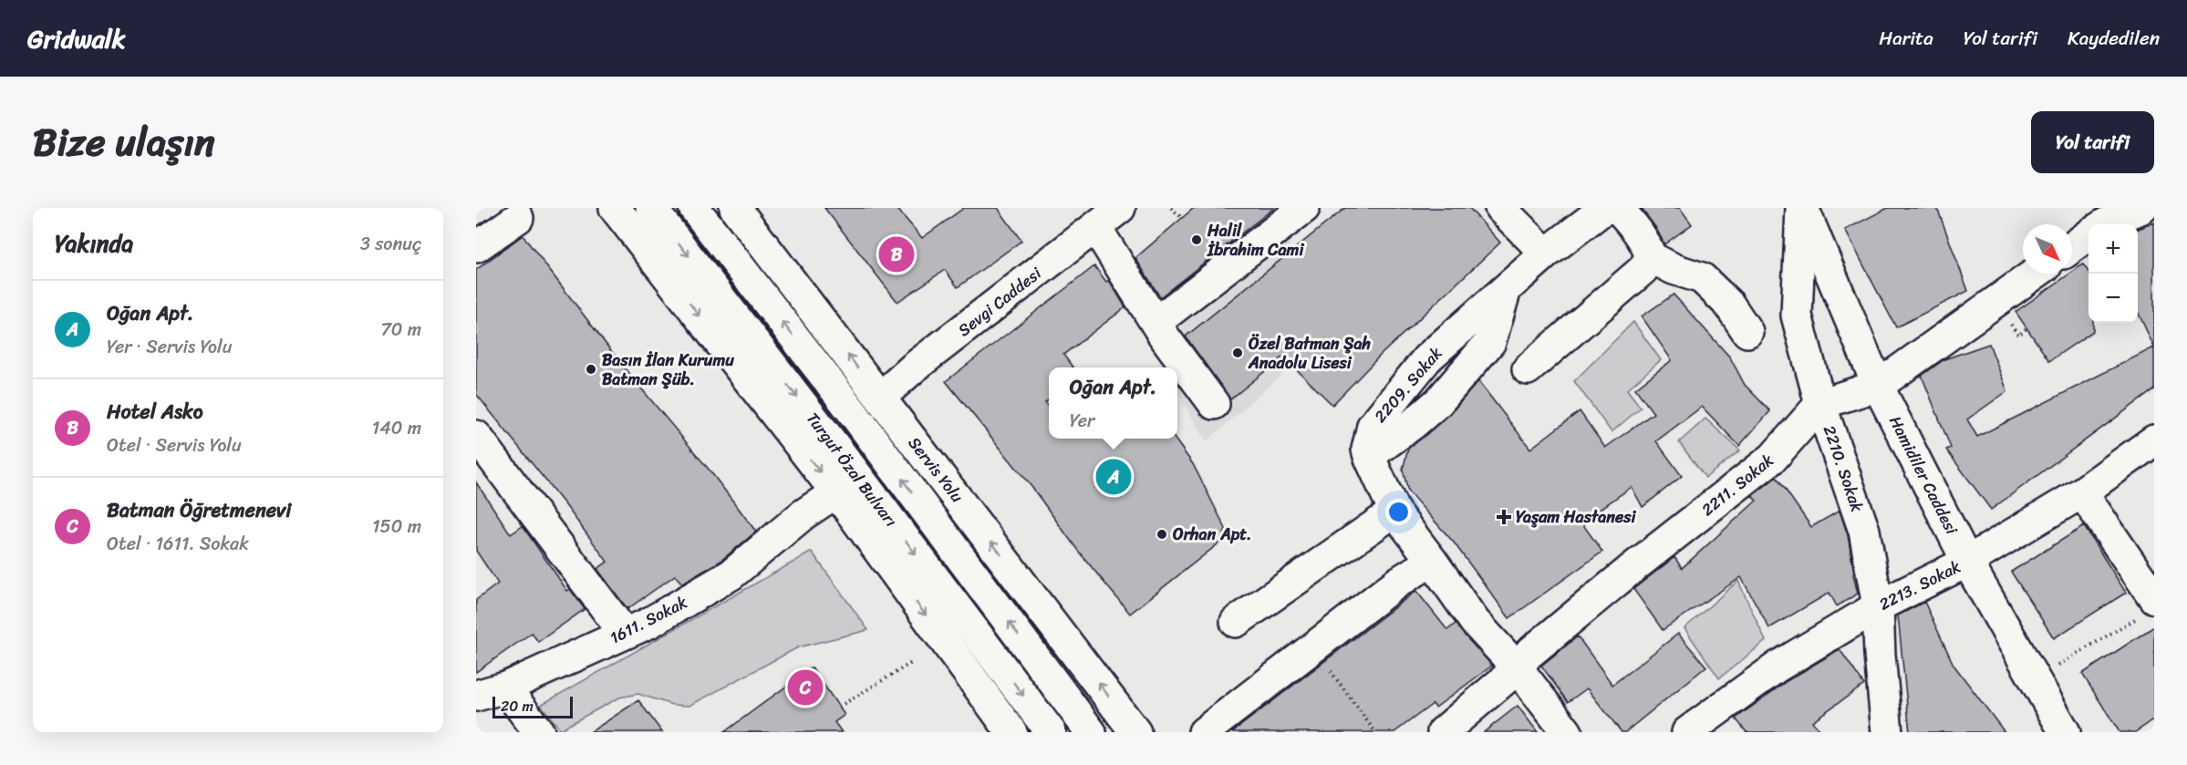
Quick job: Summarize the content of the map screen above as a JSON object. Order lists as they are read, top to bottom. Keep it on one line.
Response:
{"streets":{"street":["Sevgi Caddesi","2209. Sokak","2210. Sokak","Turgut Özal Bulvarı","Servis Yolu","Hamidiler Caddesi","2211. Sokak","2213. Sokak","1611. Sokak"]},"crossings":[["Sevgi Caddesi","Servis Yolu"],["2209. Sokak","2211. Sokak"],["2210. Sokak","Hamidiler Caddesi"],["2210. Sokak","2211. Sokak"],["2210. Sokak","2213. Sokak"],["Hamidiler Caddesi","2213. Sokak"]],"places":{"other":["Halil İbrahim Cami","Özel Batman Şah Anadolu Lisesi","Basın İlan Kurumu Batman Şüb.","Orhan Apt."],"health":["Yaşam Hastanesi"]},"scale_bar":"20 m","north":"bottom right","page":{"header":"Gridwalk","nav":["Harita","Yol tarifi","Kaydedilen"],"title":"Bize ulaşın","buttons":"Yol tarifi","heading":["Yakında","3 sonuç"],"map_buttons":["+","−"],"pins":["B","A","C"],"list":[{"mark":"A","name":"Oğan Apt.","note":"Yer · Servis Yolu","value":"70 m"},{"mark":"B","name":"Hotel Asko","note":"Otel · Servis Yolu","value":"140 m"},{"mark":"C","name":"Batman Öğretmenevi","note":"Otel · 1611. Sokak","value":"150 m"}],"popup":["Oğan Apt.","Yer"],"scale":"20 m"}}
